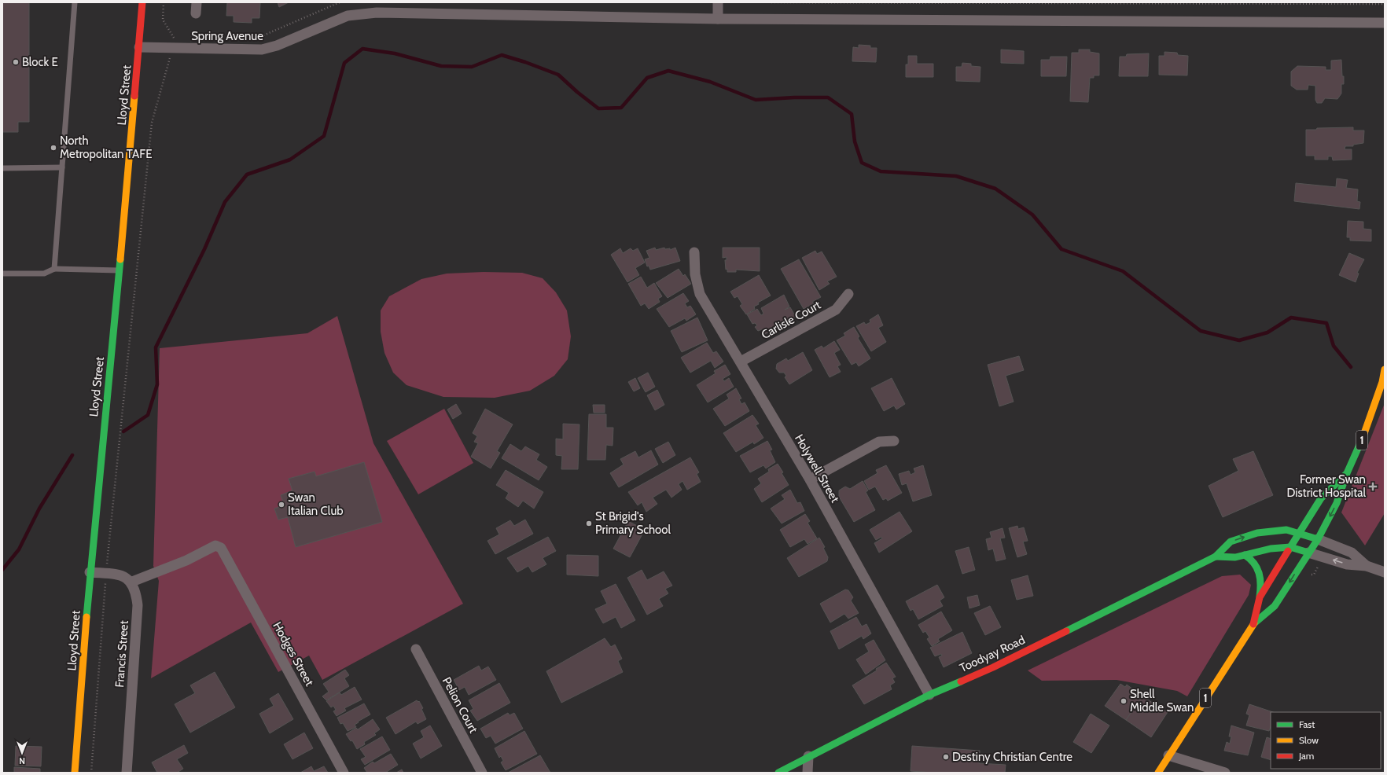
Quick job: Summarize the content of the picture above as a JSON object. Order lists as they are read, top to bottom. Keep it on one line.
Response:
{"streets":{"main road":["Lloyd Street","1","Toodyay Road"],"street":["Spring Avenue","Carlisle Court","Holywell Street","Francis Street","Hodges Street","Pelion Court"]},"crossings":[["Spring Avenue","Lloyd Street"],["Carlisle Court","Holywell Street"],["1","Toodyay Road"],["Holywell Street","Toodyay Road"],["Francis Street","Hodges Street"]],"places":{"other":["Block E","North Metropolitan TAFE","Swan Italian Club","St Brigid's Primary School","Shell Middle Swan","Destiny Christian Centre"],"health":["Former Swan District Hospital"]},"legend":["Fast","Slow","Jam"],"north":"bottom"}
